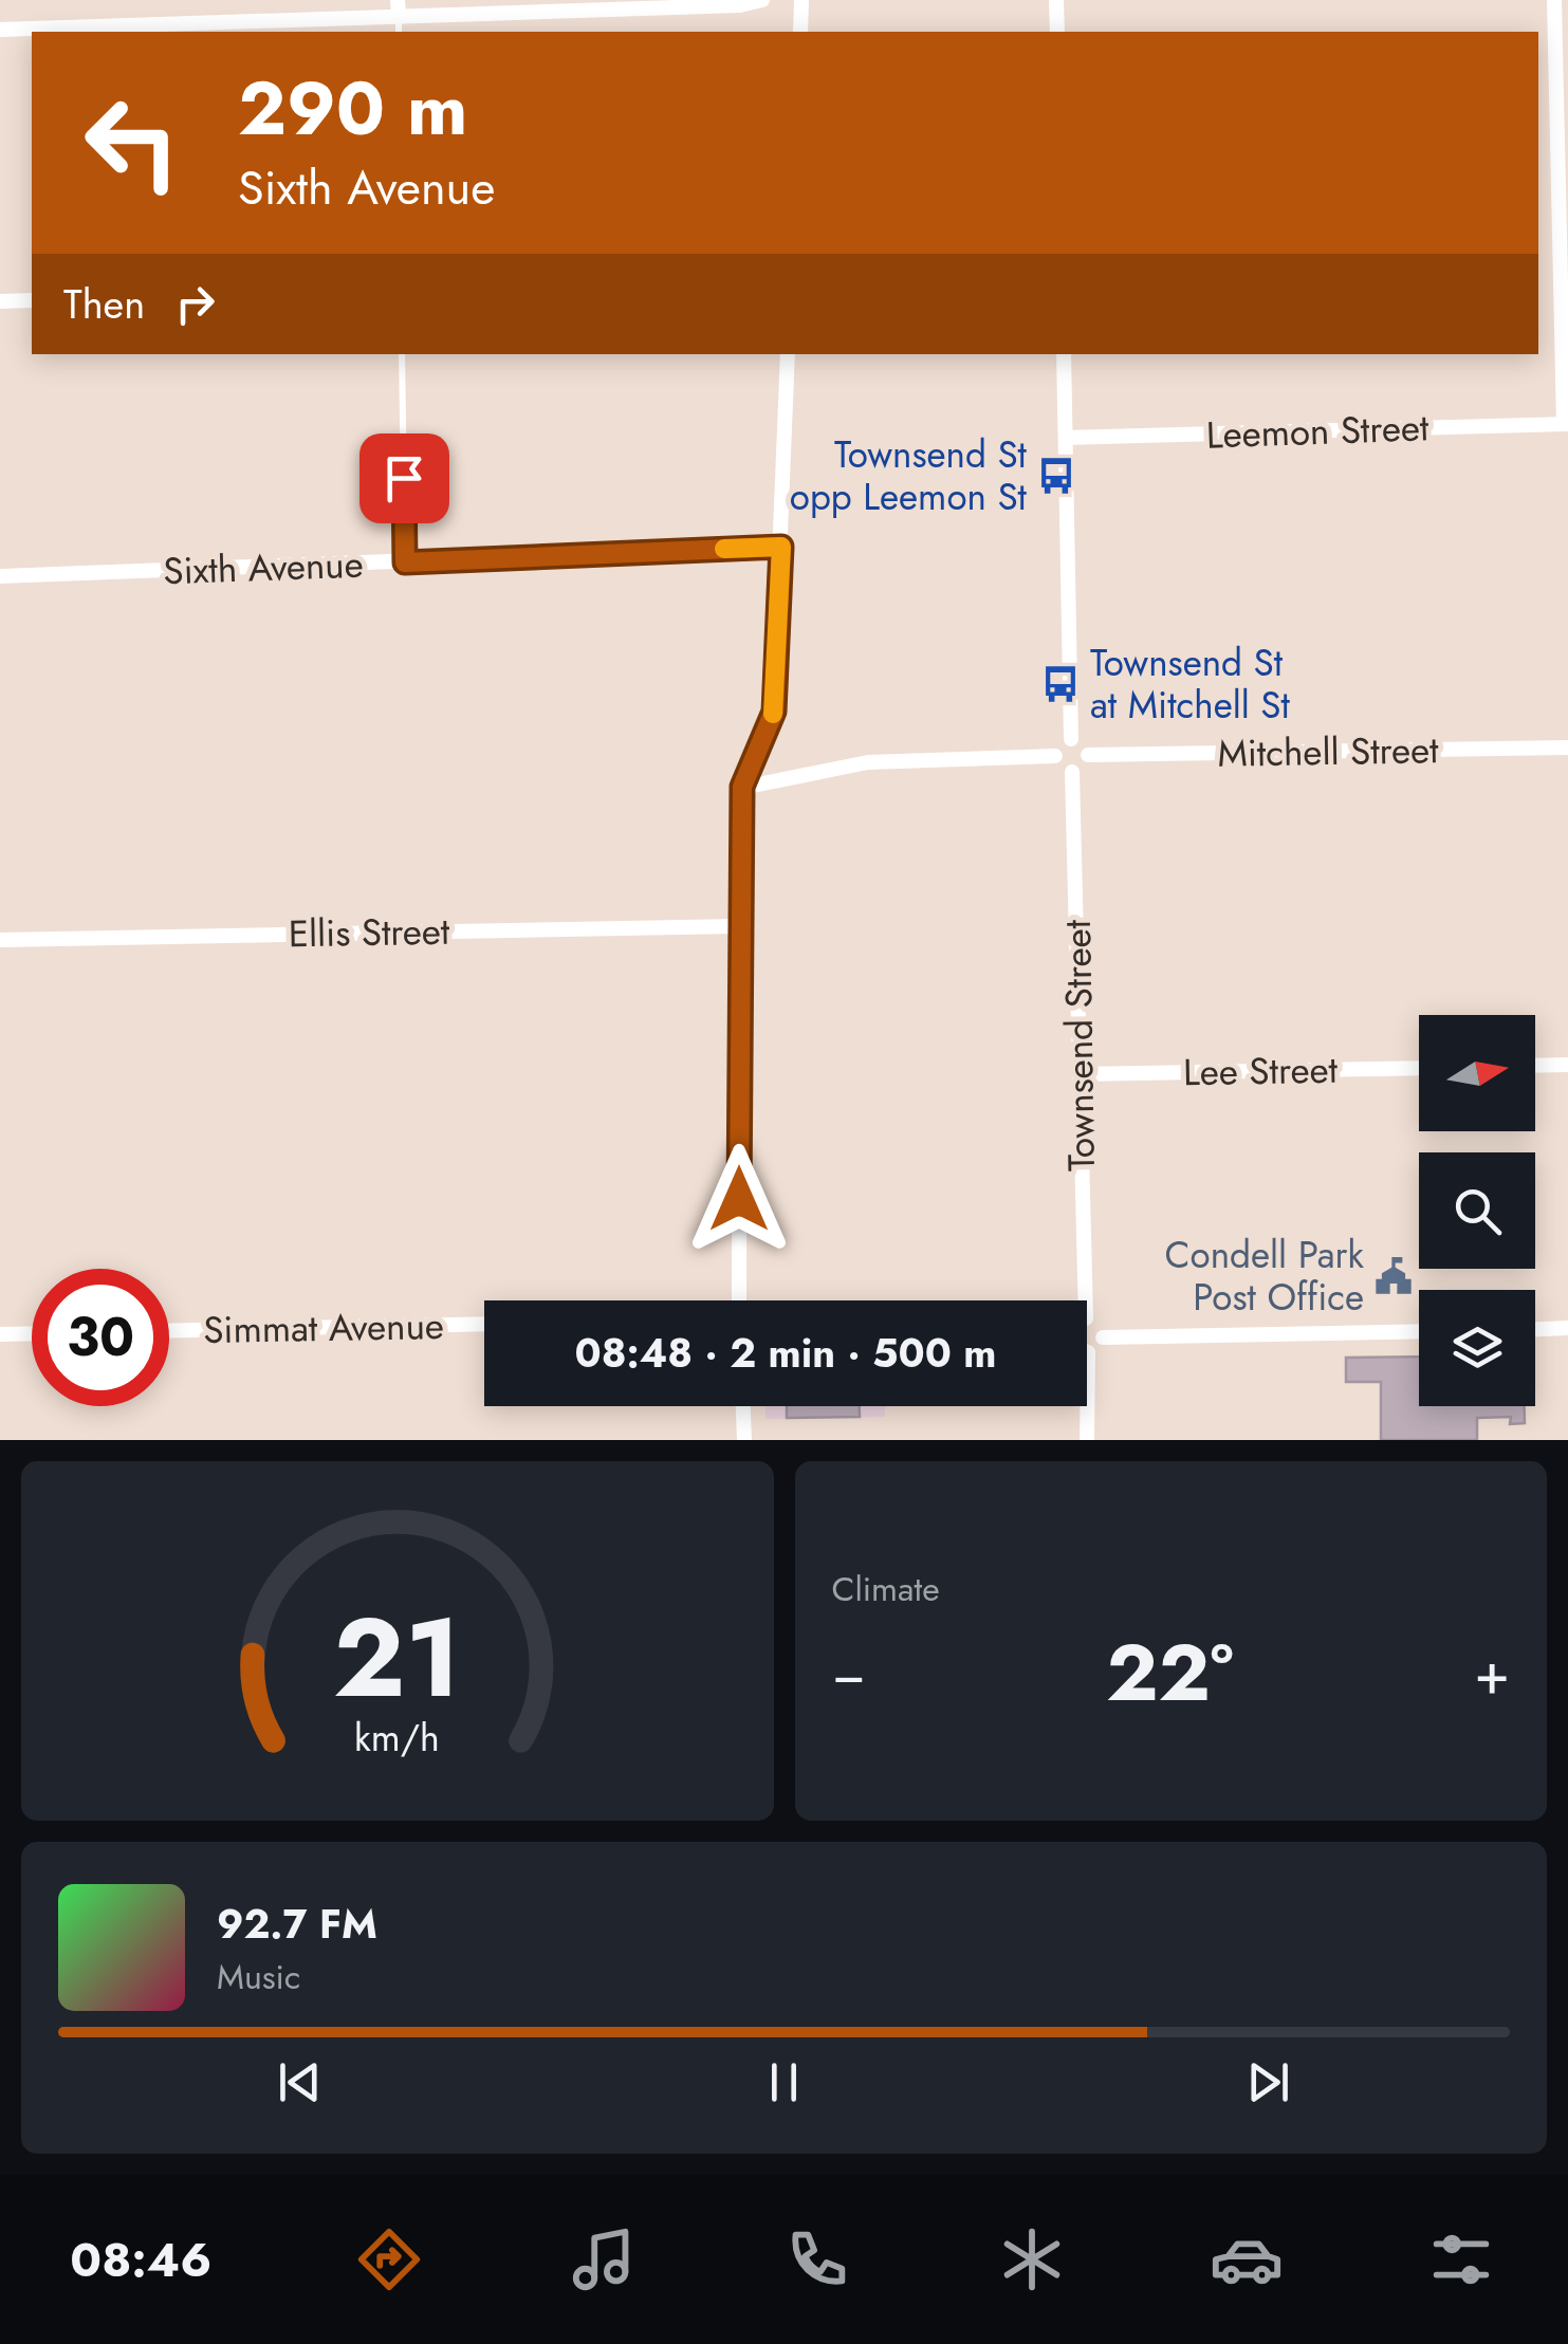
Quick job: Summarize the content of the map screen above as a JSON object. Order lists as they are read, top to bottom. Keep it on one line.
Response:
{"streets":{"street":["Leemon Street","Sixth Avenue","Mitchell Street","Ellis Street","Townsend Street","Lee Street","Simmat Avenue"]},"crossings":[["Mitchell Street","Townsend Street"],["Townsend Street","Lee Street"]],"places":{"bus stop":["Townsend St opp Leemon St","Townsend St at Mitchell St"],"public building":["Condell Park Post Office"]},"north":"right","page":{"turn":["290 m","Sixth Avenue"],"then":"Then","limit":"30","trip":"08:48 · 2 min · 500 m","tile":"Climate","heat":["−","22°","+"],"song":["92.7 FM","Music"],"tabs":"08:46","gauge":["21","km/h"]}}
